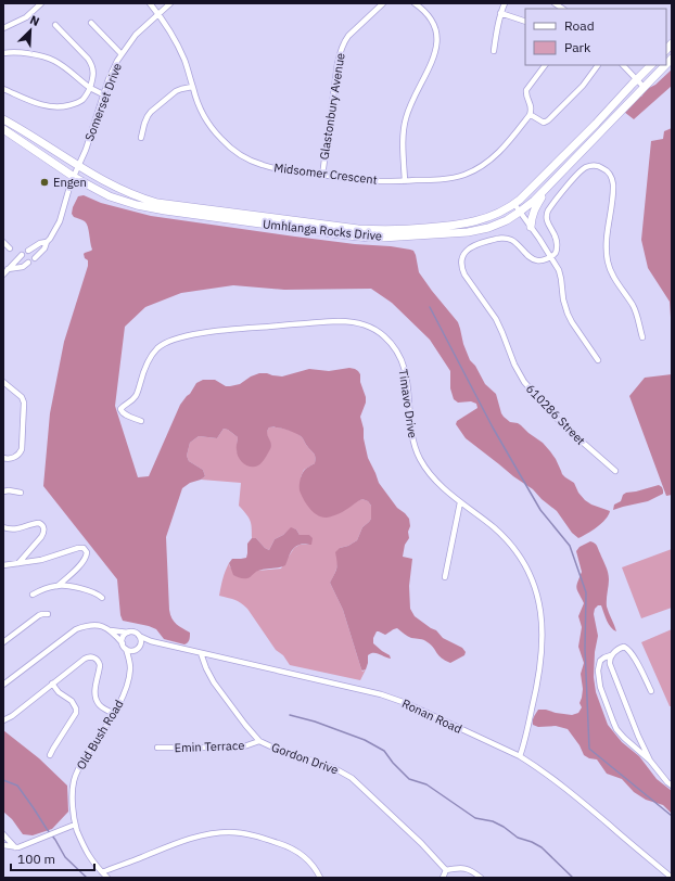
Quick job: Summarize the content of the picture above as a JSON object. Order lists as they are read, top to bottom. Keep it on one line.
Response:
{"streets":{"main road":["Umhlanga Rocks Drive"],"street":["Somerset Drive","Glastonbury Avenue","Midsomer Crescent","Timavo Drive","610286 Street","Ronan Road","Old Bush Road","Emin Terrace","Gordon Drive"]},"crossings":[["Somerset Drive","Midsomer Crescent"],["Somerset Drive","Umhlanga Rocks Drive"],["Glastonbury Avenue","Midsomer Crescent"],["Timavo Drive","Ronan Road"],["Ronan Road","Old Bush Road"],["Ronan Road","Gordon Drive"],["Emin Terrace","Gordon Drive"]],"places":["Engen"],"legend":["Road","Park"],"scale_bar":"100 m","north":"top right"}
